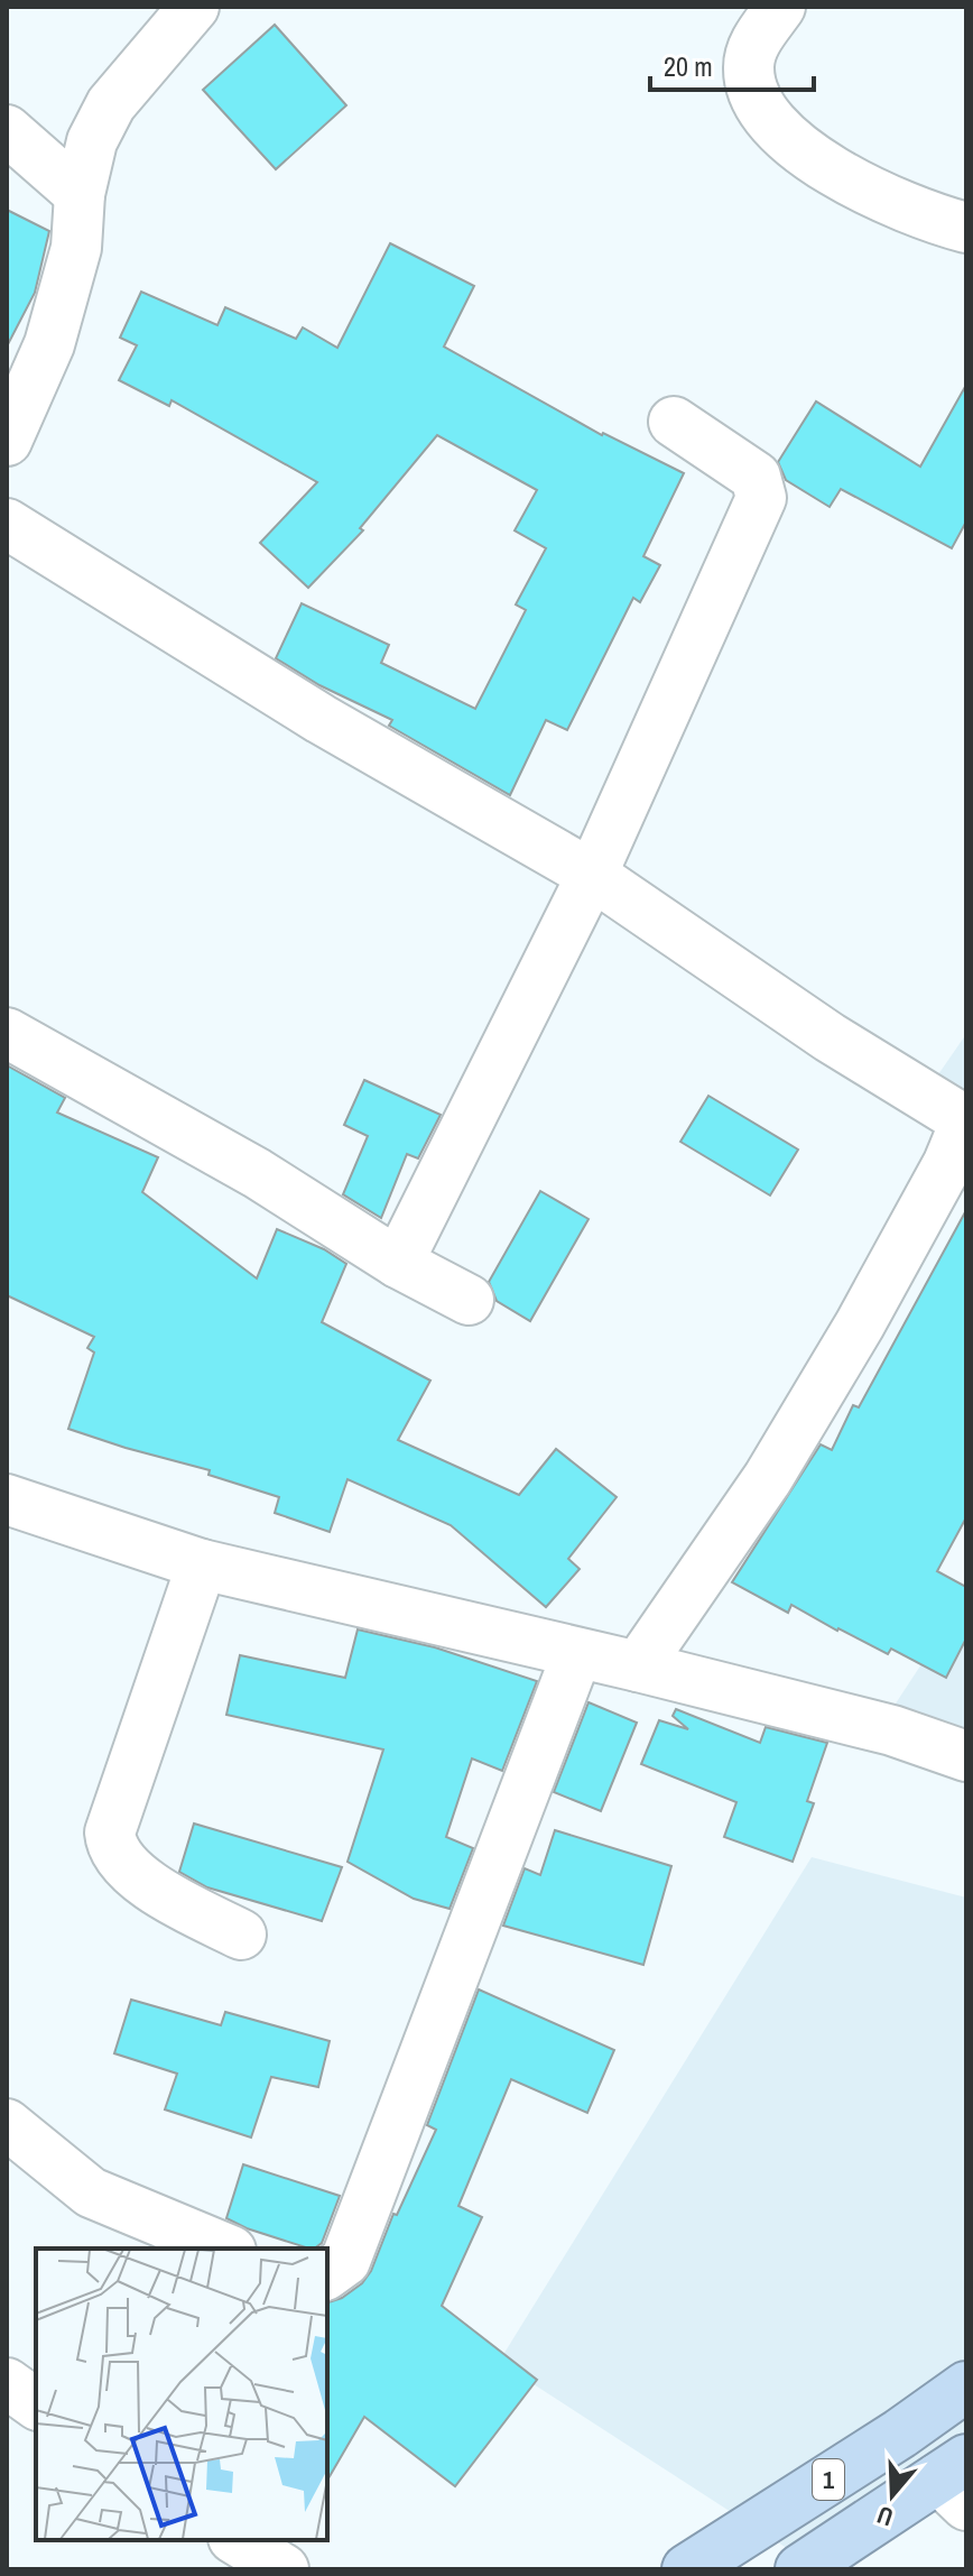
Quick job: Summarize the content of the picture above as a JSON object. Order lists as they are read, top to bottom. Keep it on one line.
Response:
{"streets":{"highway":["1"]},"scale_bar":"20 m","north":"bottom"}
